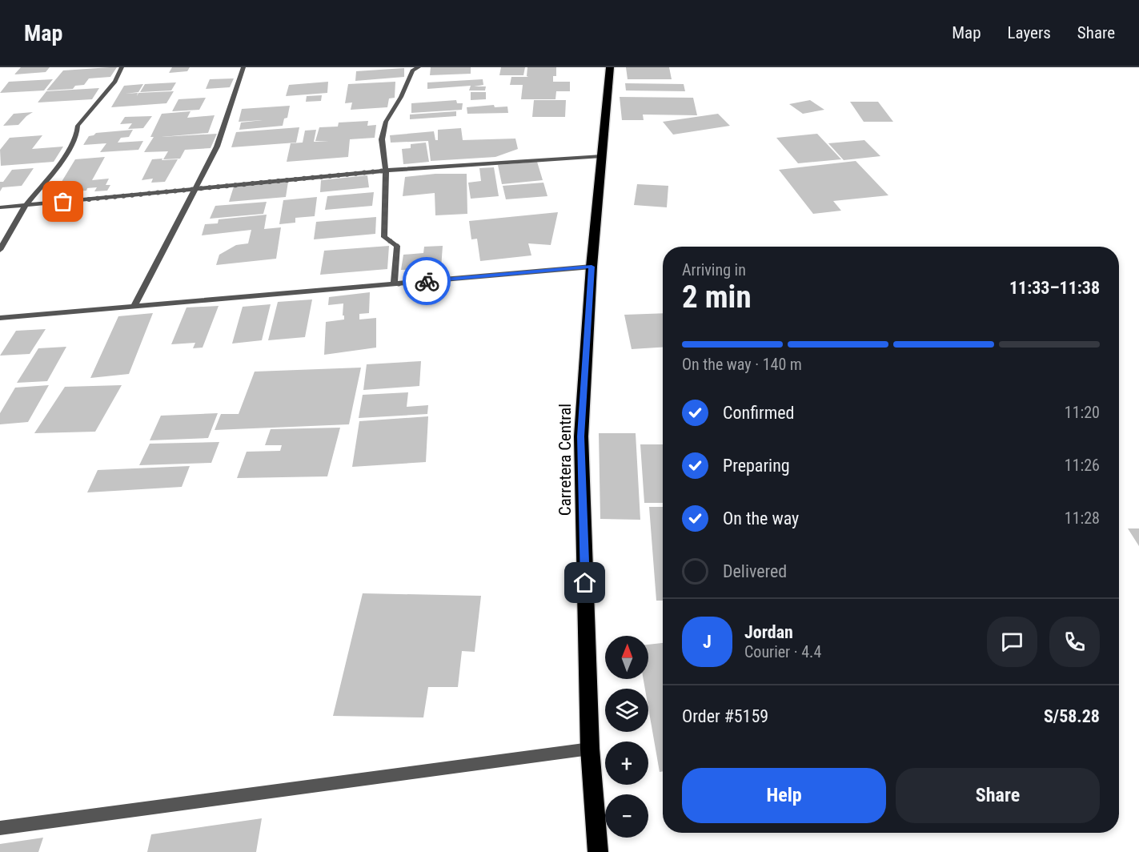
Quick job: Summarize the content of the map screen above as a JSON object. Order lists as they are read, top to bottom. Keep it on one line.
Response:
{"streets":{"highway":["Carretera Central"]},"north":"top","page":{"header":"Map","nav":["Map","Layers","Share"],"heading":["2 min","Arriving in","11:33–11:38"],"panel":["Jordan","Courier · 4.4","Order #5159","S/58.28"],"bar":"On the way · 140 m","list":[["Confirmed","11:20"],["Preparing","11:26"],["On the way","11:28"],"Delivered"],"round":"J","map_buttons":["+","−"],"buttons":["Help","Share"]}}
